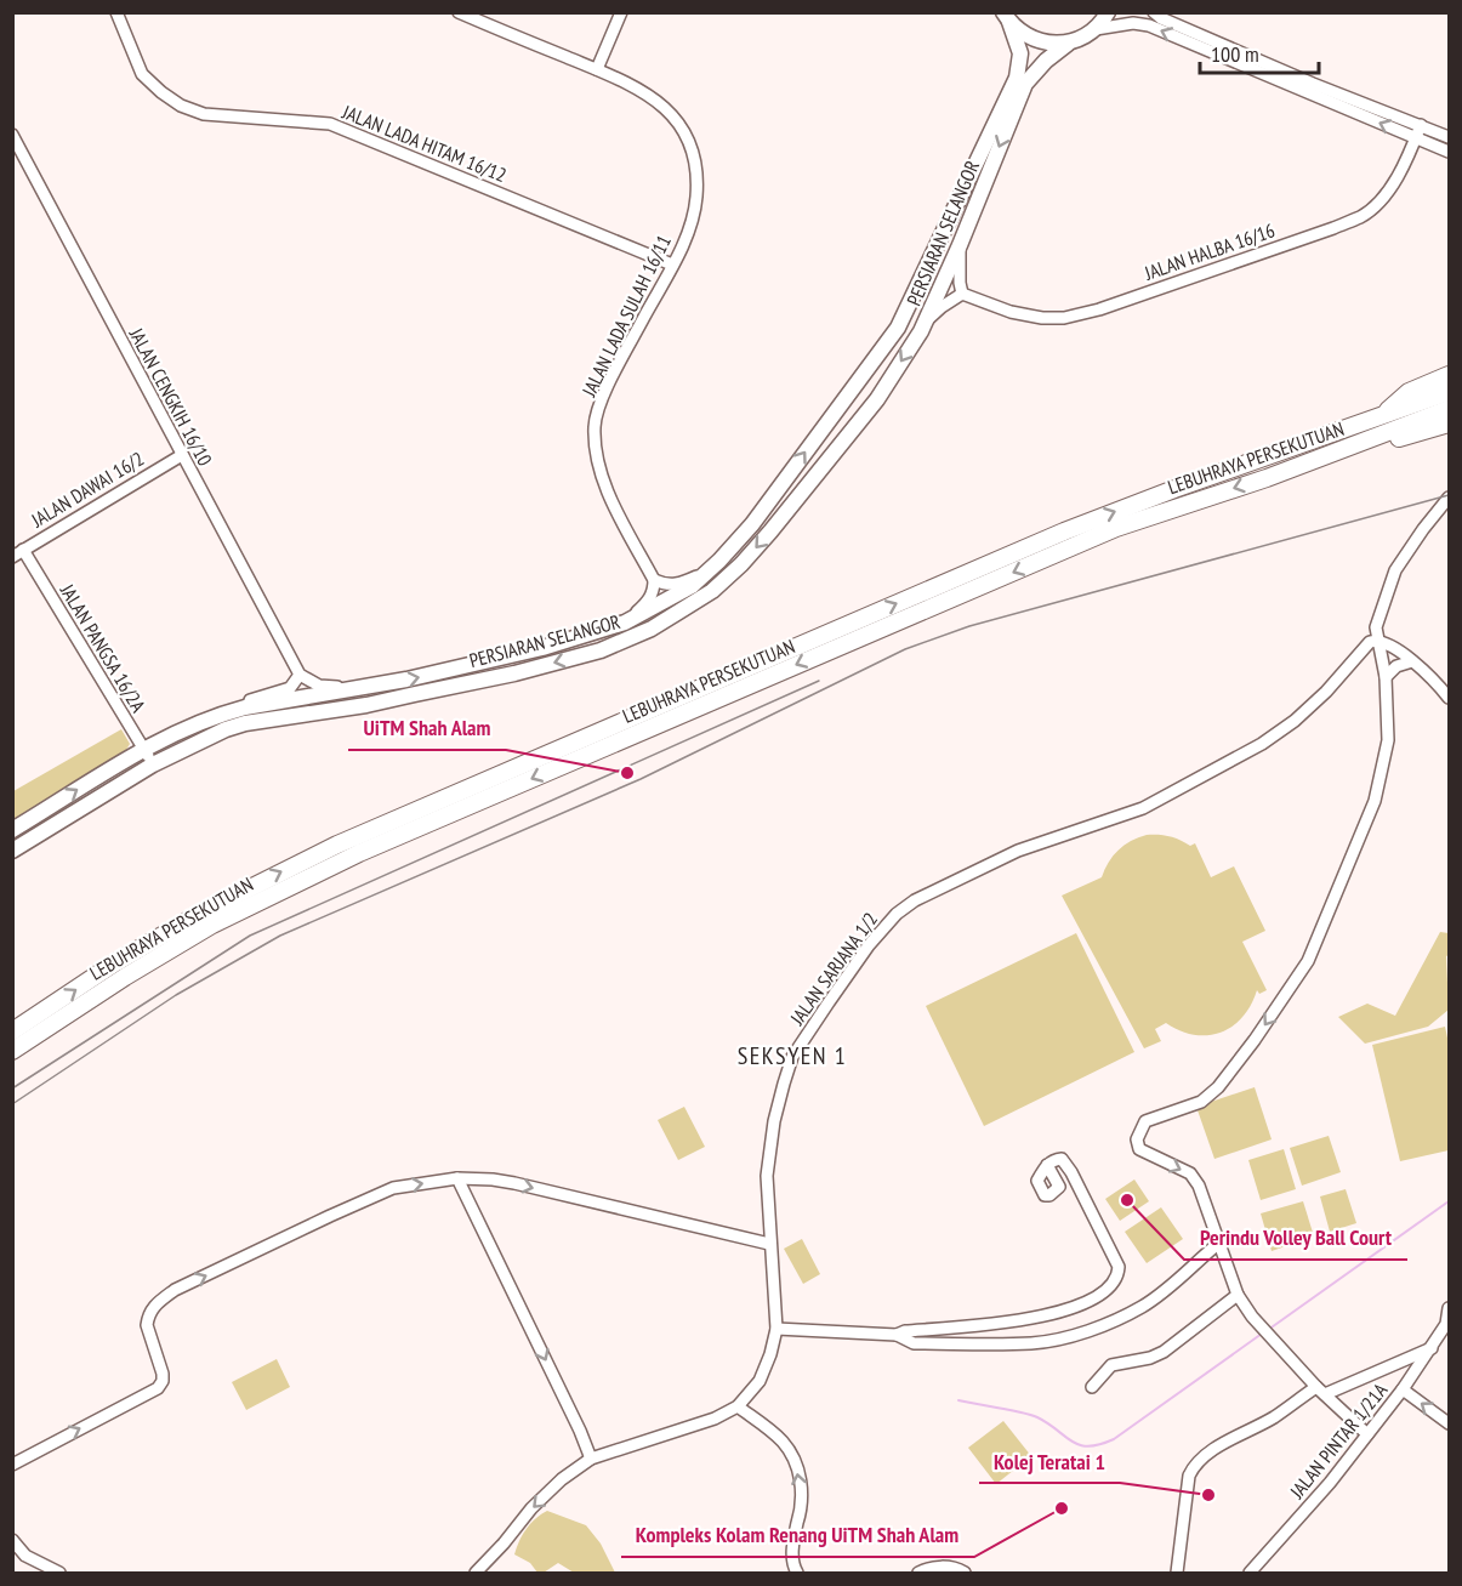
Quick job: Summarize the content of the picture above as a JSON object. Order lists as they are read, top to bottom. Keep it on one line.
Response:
{"streets":{"highway":["LEBUHRAYA PERSEKUTUAN"],"main road":["PERSIARAN SELANGOR"],"street":["JALAN LADA HITAM 16/12","JALAN HALBA 16/16","JALAN LADA SULAH 16/11","JALAN CENGKIH 16/10","JALAN DAWAI 16/2","JALAN PANGSA 16/2A","JALAN SARJANA 1/2","JALAN PINTAR 1/21A"]},"crossings":[["JALAN LADA HITAM 16/12","JALAN LADA SULAH 16/11"],["PERSIARAN SELANGOR","JALAN PANGSA 16/2A"],["JALAN CENGKIH 16/10","JALAN DAWAI 16/2"],["JALAN DAWAI 16/2","JALAN PANGSA 16/2A"]],"districts":["SEKSYEN 1"],"places":["UiTM Shah Alam","Perindu Volley Ball Court","Kolej Teratai 1","Kompleks Kolam Renang UiTM Shah Alam"],"scale_bar":"100 m"}
